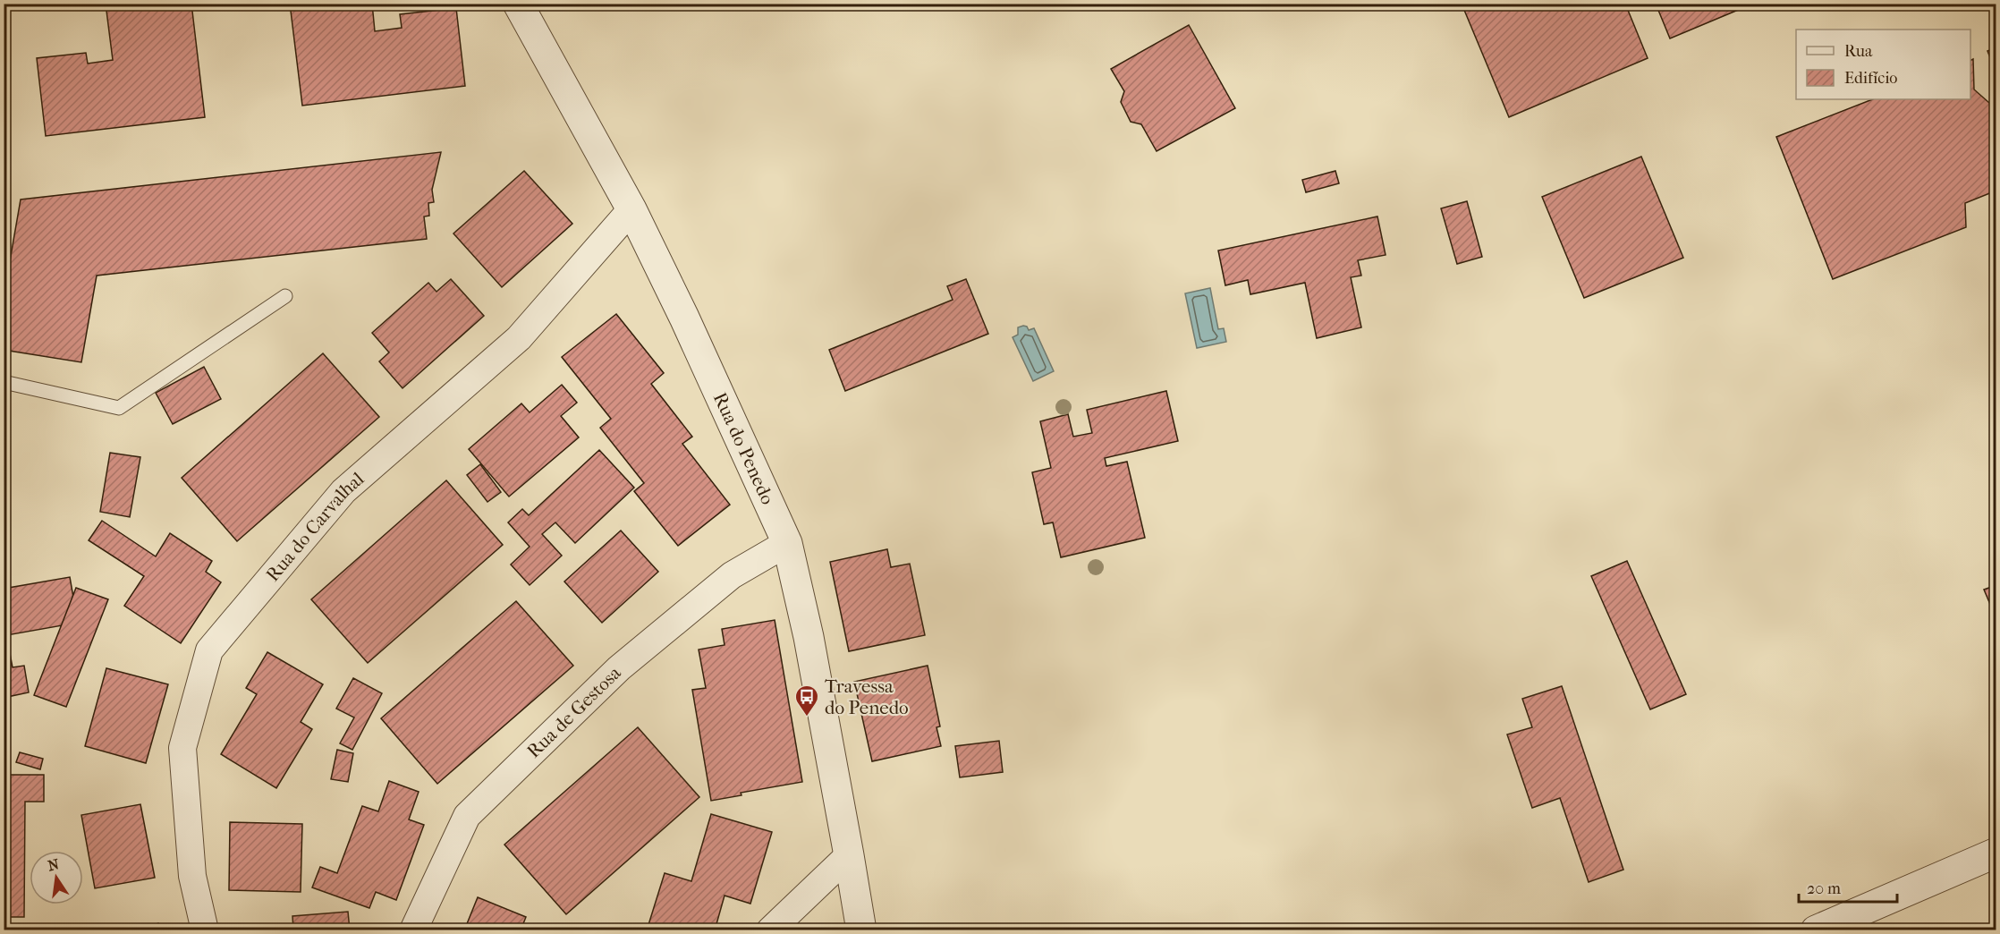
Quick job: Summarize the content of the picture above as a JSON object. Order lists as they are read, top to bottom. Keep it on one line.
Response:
{"streets":{"street":["Rua do Penedo","Rua do Carvalhal","Rua de Gestosa"]},"crossings":[["Rua do Penedo","Rua do Carvalhal"],["Rua do Penedo","Rua de Gestosa"]],"places":{"bus stop":["Travessa do Penedo"]},"legend":["Rua","Edifício"],"scale_bar":"20 m","north":"top"}
